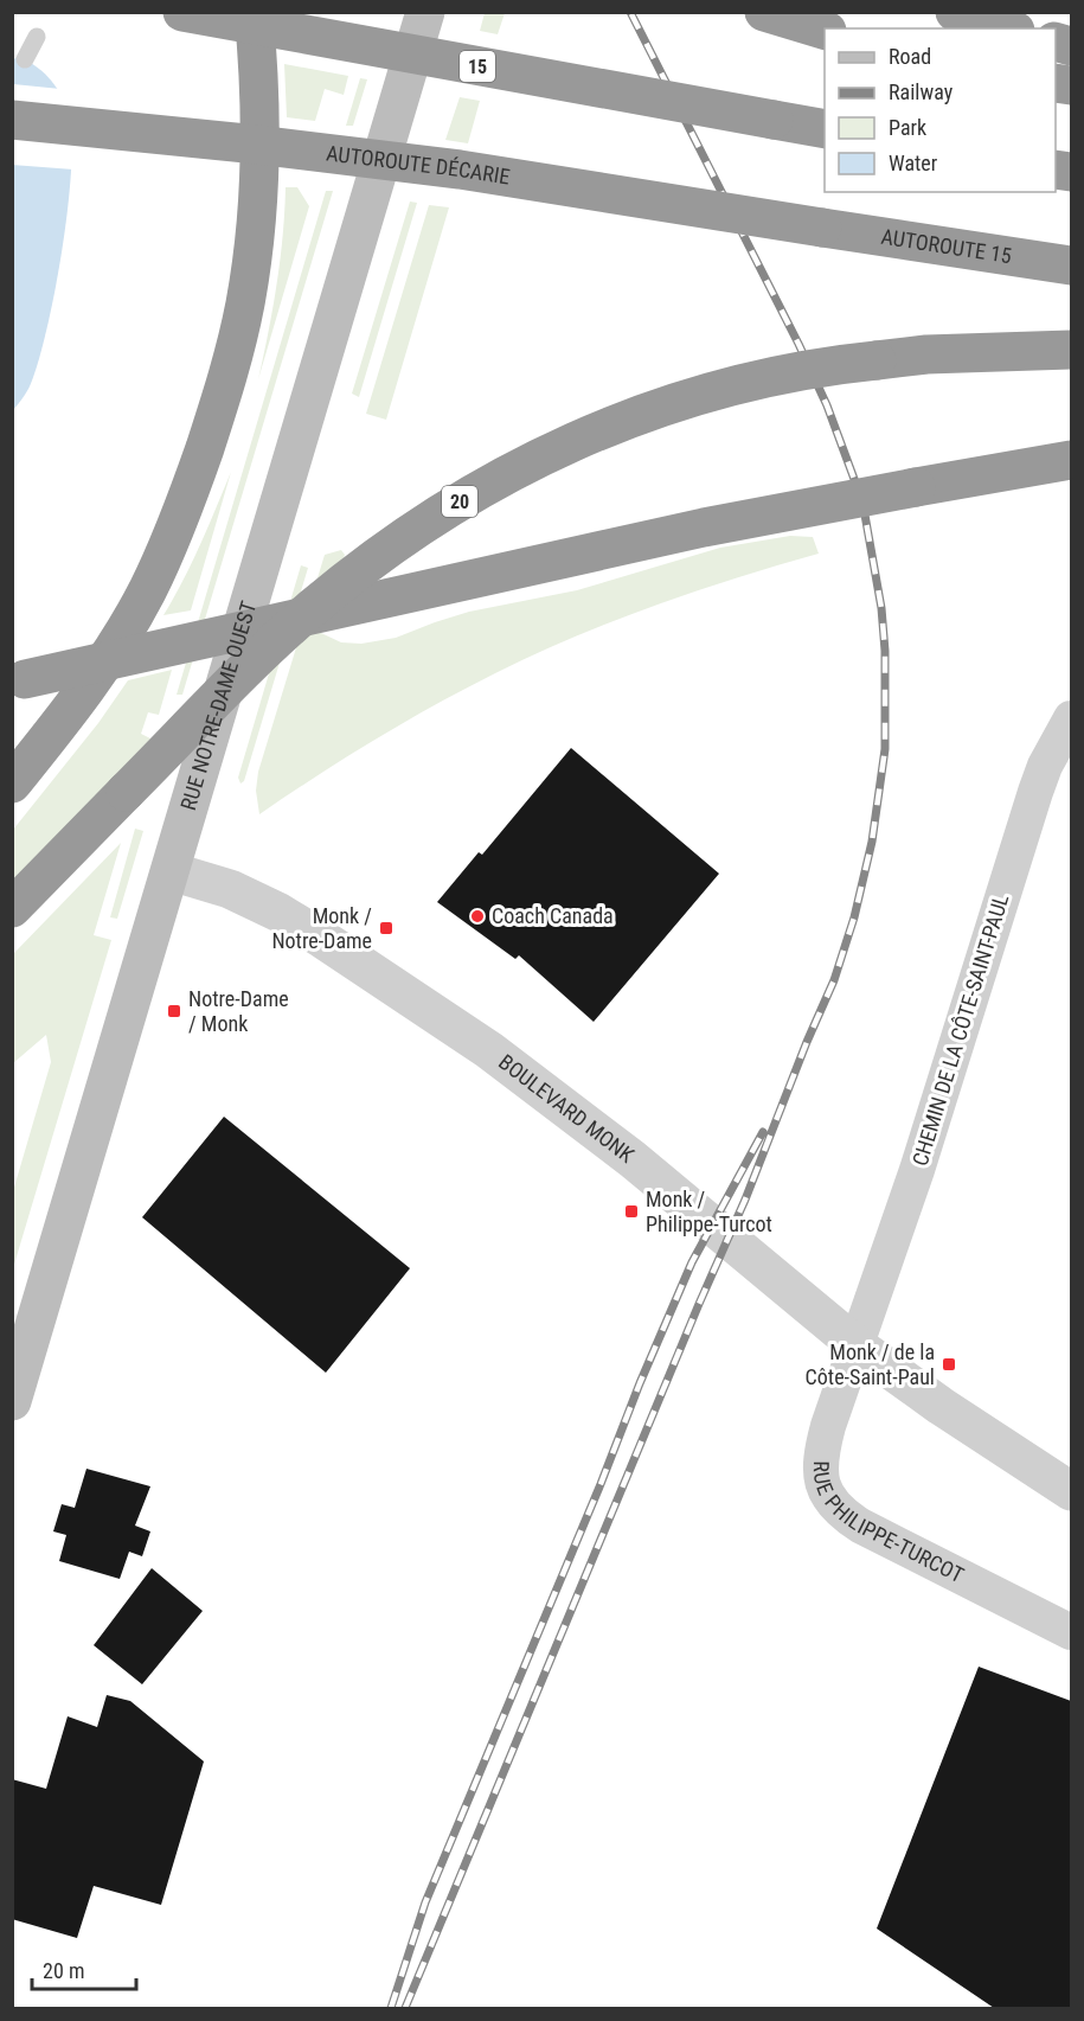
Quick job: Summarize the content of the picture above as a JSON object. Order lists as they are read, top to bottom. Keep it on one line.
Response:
{"streets":{"highway":["15","AUTOROUTE DÉCARIE","AUTOROUTE 15","20"],"main road":["RUE NOTRE-DAME OUEST"],"street":["CHEMIN DE LA CÔTE-SAINT-PAUL","BOULEVARD MONK","RUE PHILIPPE-TURCOT"]},"crossings":[["AUTOROUTE DÉCARIE","AUTOROUTE 15"],["RUE NOTRE-DAME OUEST","BOULEVARD MONK"],["CHEMIN DE LA CÔTE-SAINT-PAUL","BOULEVARD MONK"],["CHEMIN DE LA CÔTE-SAINT-PAUL","RUE PHILIPPE-TURCOT"],["BOULEVARD MONK","RUE PHILIPPE-TURCOT"]],"places":{"other":["Coach Canada"],"transit":["Monk / Notre-Dame","Notre-Dame / Monk","Monk / Philippe-Turcot","Monk / de la Côte-Saint-Paul"]},"legend":["Road","Railway","Park","Water"],"scale_bar":"20 m"}
